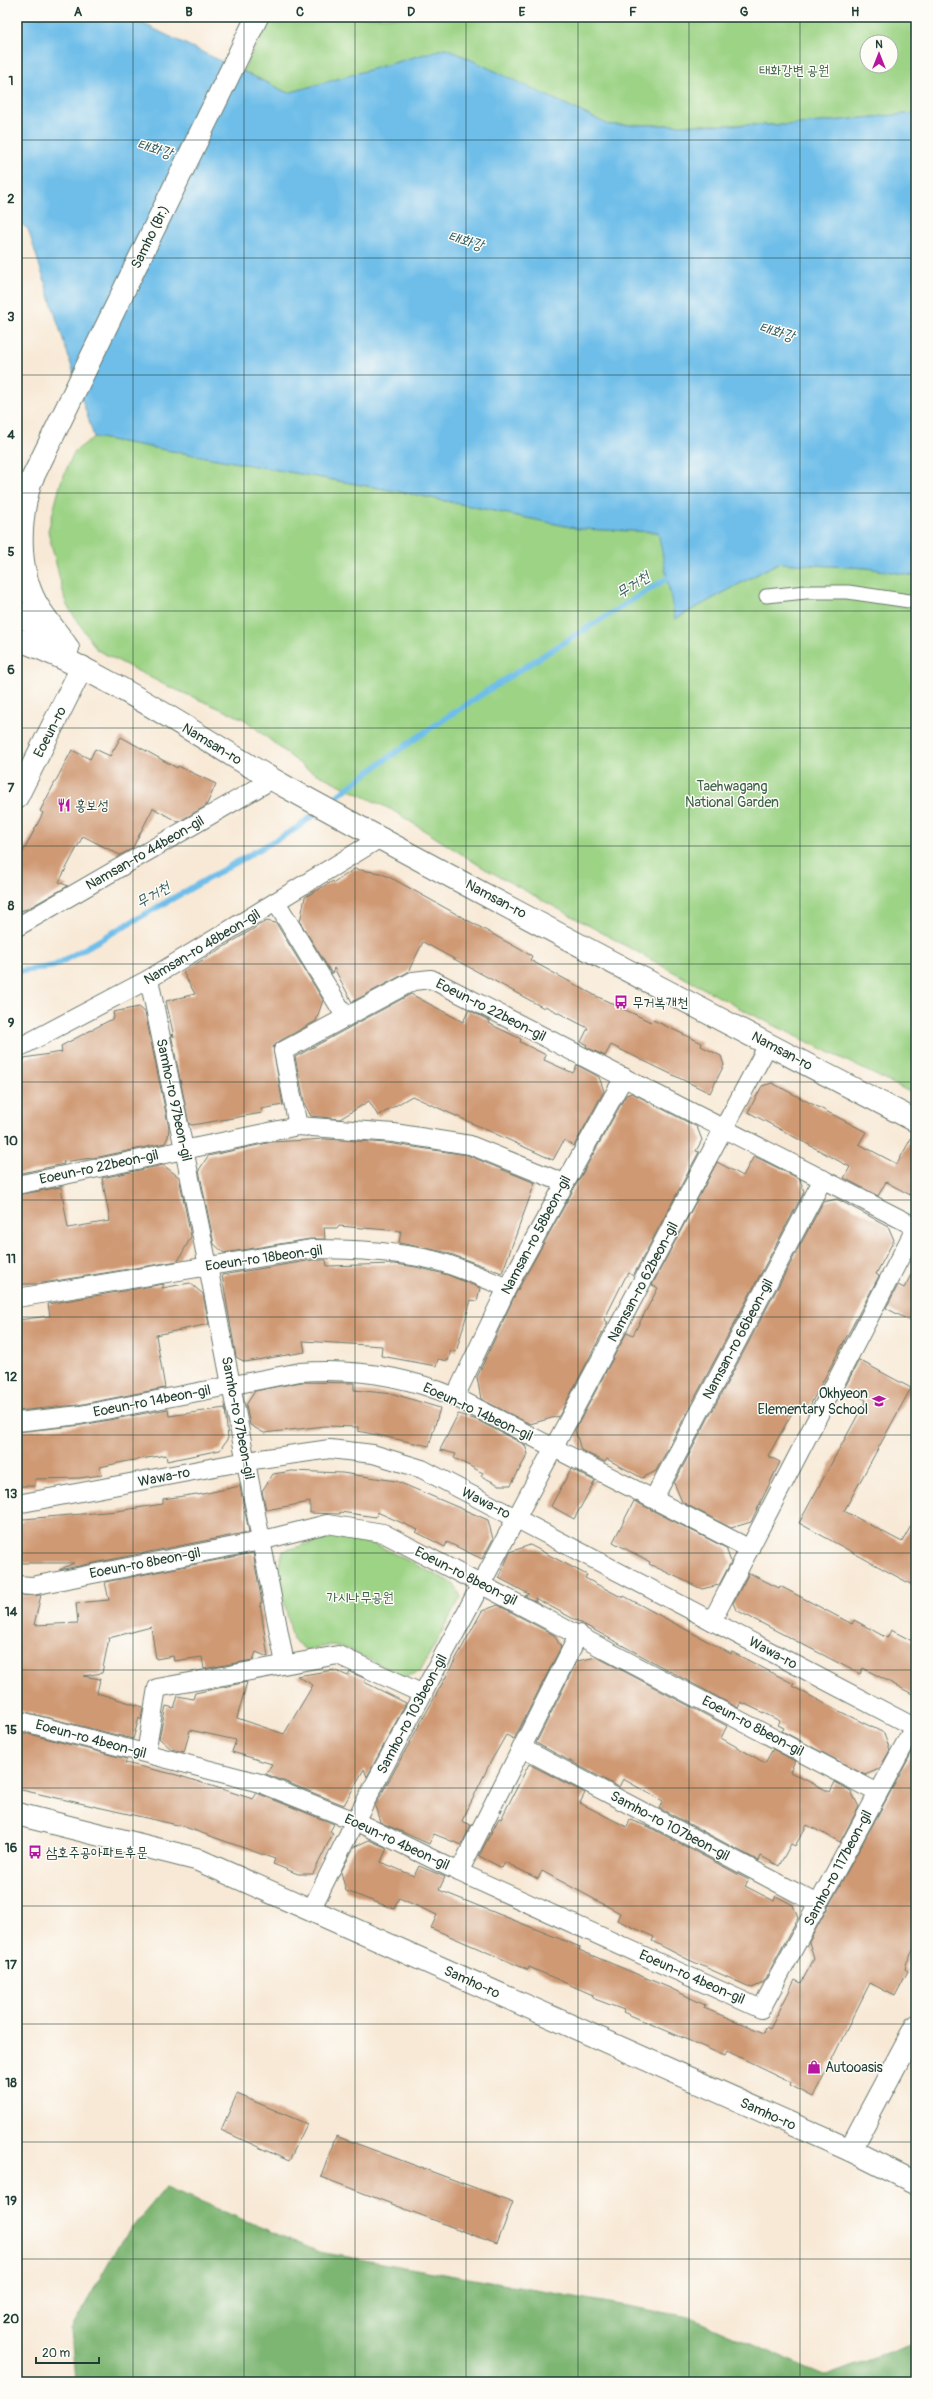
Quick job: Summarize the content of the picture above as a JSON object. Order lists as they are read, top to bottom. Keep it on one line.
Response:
{"streets":{"main road":["Samho (Br.)","Eoeun-ro","Namsan-ro","Samho-ro"],"street":["Namsan-ro 44beon-gil","Namsan-ro 48beon-gil","Eoeun-ro 22beon-gil","Samho-ro 97beon-gil","Namsan-ro 58beon-gil","Eoeun-ro 18beon-gil","Namsan-ro 62beon-gil","Namsan-ro 66beon-gil","Eoeun-ro 14beon-gil","Wawa-ro","Eoeun-ro 8beon-gil","Samho-ro 103beon-gil","Eoeun-ro 4beon-gil","Samho-ro 107beon-gil","Samho-ro 117beon-gil"]},"crossings":[["Eoeun-ro","Namsan-ro"],["Namsan-ro","Namsan-ro 44beon-gil"],["Namsan-ro","Namsan-ro 48beon-gil"],["Namsan-ro","Namsan-ro 62beon-gil"],["Namsan-ro 48beon-gil","Samho-ro 97beon-gil"],["Eoeun-ro 22beon-gil","Samho-ro 97beon-gil"],["Eoeun-ro 22beon-gil","Namsan-ro 58beon-gil"],["Eoeun-ro 22beon-gil","Namsan-ro 62beon-gil"],["Eoeun-ro 22beon-gil","Namsan-ro 66beon-gil"],["Samho-ro 97beon-gil","Eoeun-ro 18beon-gil"],["Samho-ro 97beon-gil","Eoeun-ro 14beon-gil"],["Samho-ro 97beon-gil","Wawa-ro"],["Samho-ro 97beon-gil","Eoeun-ro 8beon-gil"],["Namsan-ro 58beon-gil","Eoeun-ro 18beon-gil"],["Namsan-ro 58beon-gil","Eoeun-ro 14beon-gil"],["Namsan-ro 62beon-gil","Eoeun-ro 14beon-gil"],["Namsan-ro 62beon-gil","Wawa-ro"],["Namsan-ro 62beon-gil","Samho-ro 103beon-gil"],["Namsan-ro 66beon-gil","Eoeun-ro 14beon-gil"],["Wawa-ro","Samho-ro 103beon-gil"],["Wawa-ro","Samho-ro 117beon-gil"],["Eoeun-ro 8beon-gil","Samho-ro 103beon-gil"],["Eoeun-ro 8beon-gil","Samho-ro 117beon-gil"],["Samho-ro 103beon-gil","Eoeun-ro 4beon-gil"],["Samho-ro 103beon-gil","Samho-ro"],["Eoeun-ro 4beon-gil","Samho-ro 117beon-gil"],["Samho-ro 107beon-gil","Samho-ro 117beon-gil"]],"water":["태화강","무거천"],"parks":["태화강변 공원","Taehwagang National Garden","가시나무공원"],"places":{"restaurant":["홍보성"],"bus stop":["무거복개천","삼호주공아파트후문"],"school or university":["Okhyeon Elementary School"],"shop":["Autooasis"]},"scale_bar":"20 m","north":"top","grid":{"columns":["A","B","C","D","E","F","G","H"],"rows":["1","2","3","4","5","6","7","8","9","10","11","12","13","14","15","16","17","18","19","20"]}}
